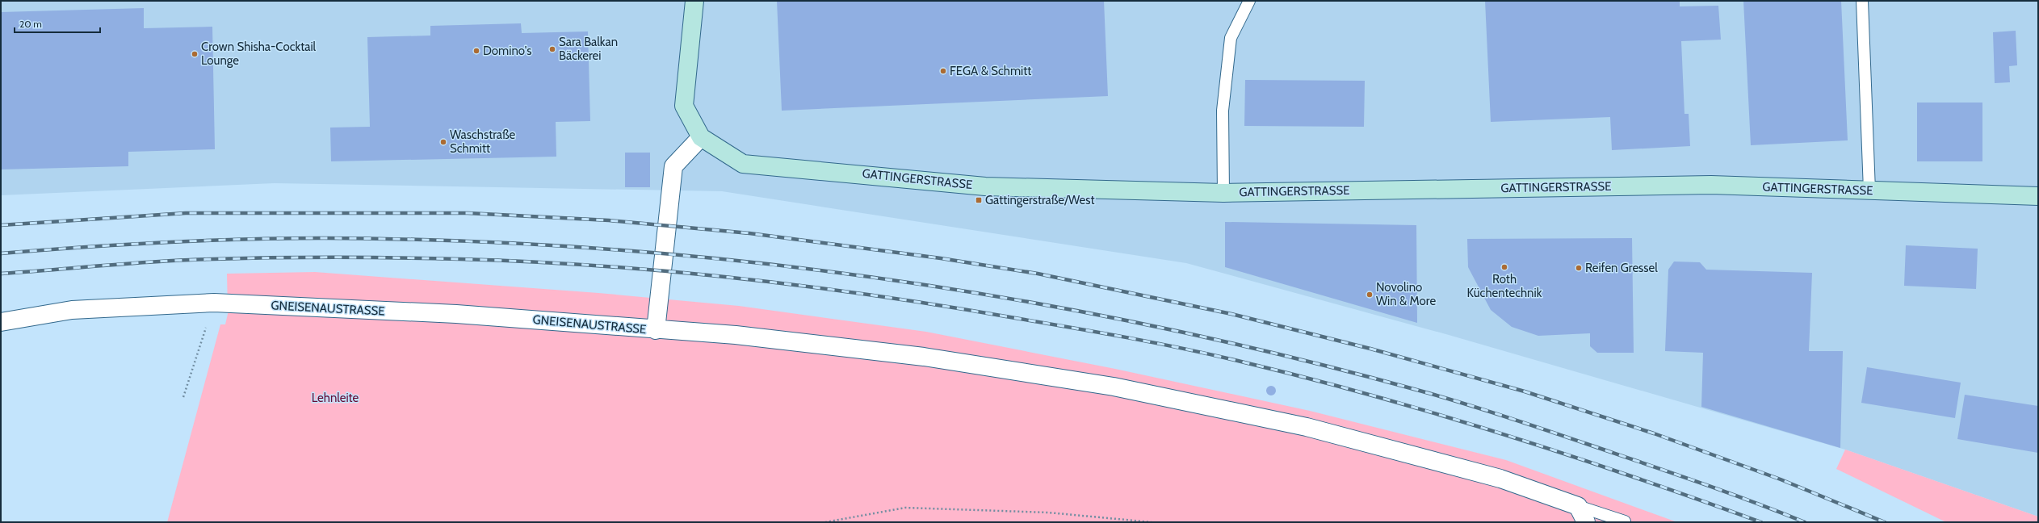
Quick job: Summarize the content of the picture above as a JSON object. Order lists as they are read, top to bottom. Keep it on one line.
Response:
{"streets":{"street":["GATTINGERSTRASSE","GNEISENAUSTRASSE"]},"parks":["Lehnleite"],"places":{"other":["Sara Balkan Bäckerei","Domino's","Crown Shisha-Cocktail Lounge","FEGA & Schmitt","Waschstraße Schmitt","Roth Küchentechnik","Reifen Gressel","Novolino Win & More"],"transit":["Gattingerstraße/West"]},"scale_bar":"20 m"}
